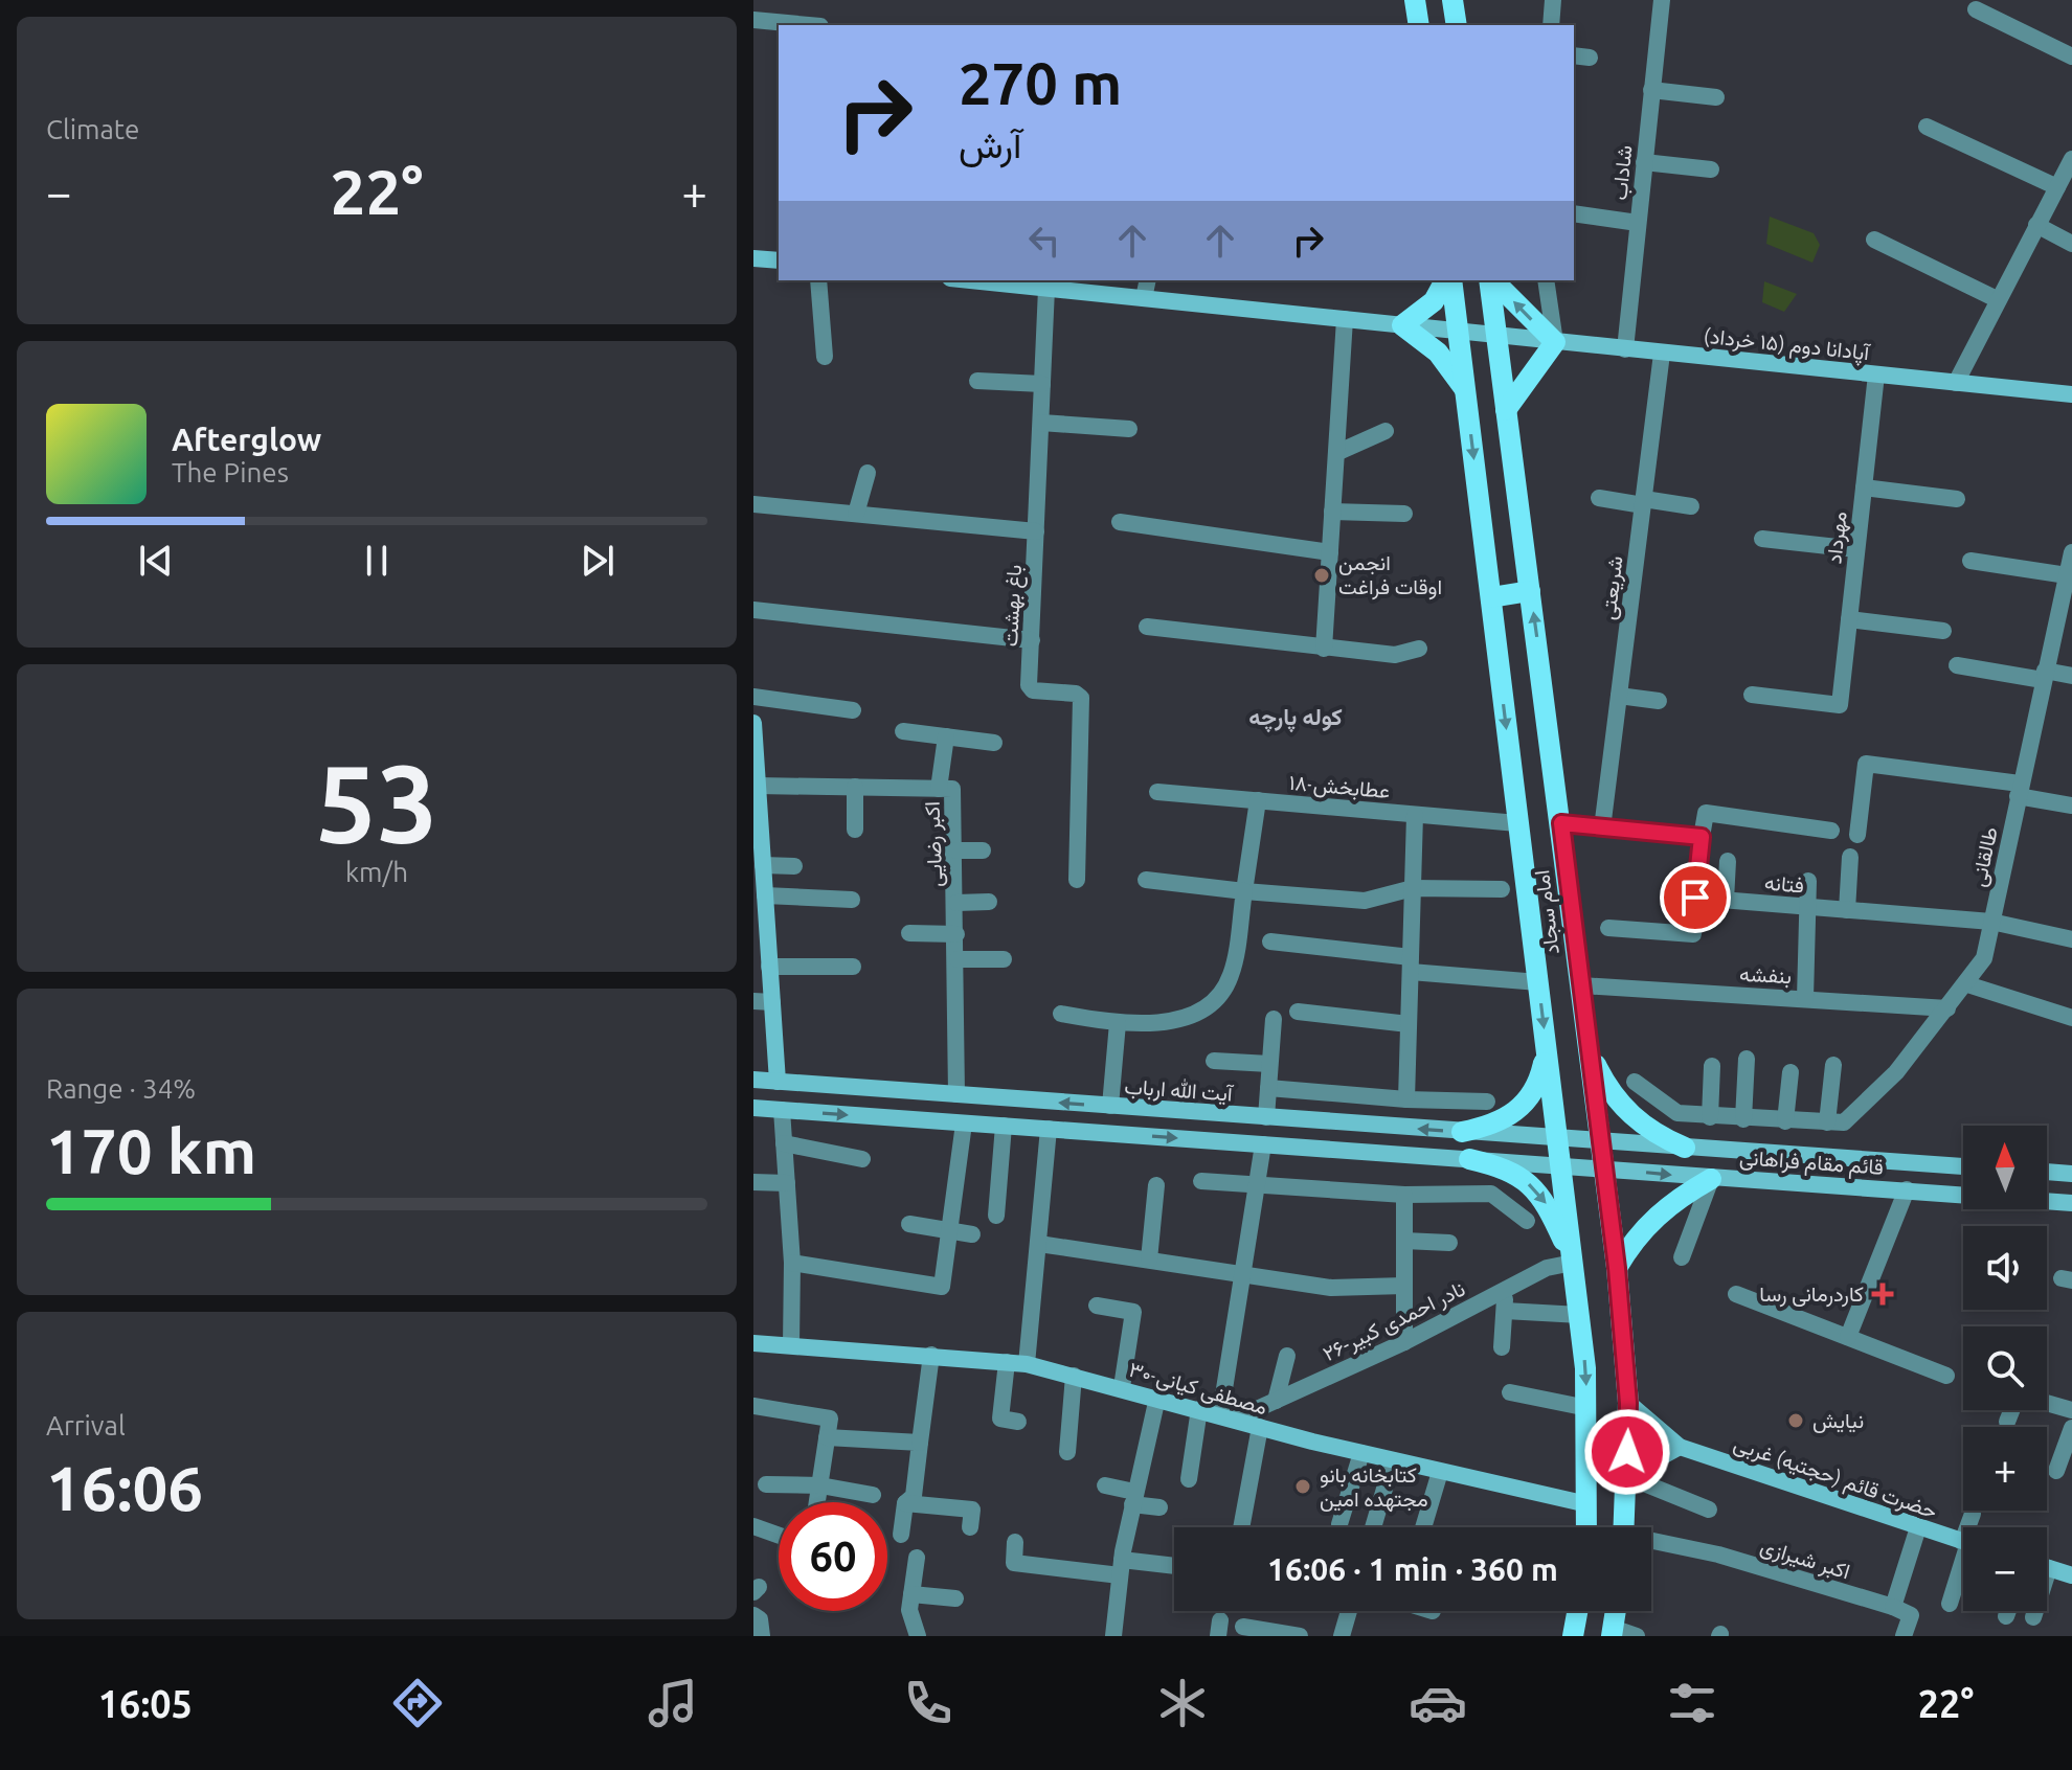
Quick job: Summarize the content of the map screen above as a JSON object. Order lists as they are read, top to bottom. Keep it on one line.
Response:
{"streets":{"main road":["آپادانا دوم (۱۵ خرداد)","امام سجاد","آیت الله ارباب","قائم مقام فراهانی","۳۰-مصطفی کیانی","حضرت قائم (حجتیه) غربی"],"street":["شاداب","مهرداد","شریعتی","باغ بهشت","۱۸-عطابخش","اکبر رضایی","طالقانی","فتانه","بنفشه","۲۶-نادر احمدی کبیر","اکبر شیرازی"]},"crossings":[["شاداب","آپادانا دوم (۱۵ خرداد)"],["آپادانا دوم (۱۵ خرداد)","مهرداد"],["آپادانا دوم (۱۵ خرداد)","شریعتی"],["آپادانا دوم (۱۵ خرداد)","باغ بهشت"],["آپادانا دوم (۱۵ خرداد)","امام سجاد"],["۱۸-عطابخش","امام سجاد"],["اکبر رضایی","آیت الله ارباب"],["طالقانی","فتانه"],["طالقانی","بنفشه"],["امام سجاد","بنفشه"],["امام سجاد","آیت الله ارباب"],["امام سجاد","قائم مقام فراهانی"],["امام سجاد","۲۶-نادر احمدی کبیر"],["امام سجاد","۳۰-مصطفی کیانی"],["آیت الله ارباب","قائم مقام فراهانی"],["۲۶-نادر احمدی کبیر","۳۰-مصطفی کیانی"]],"districts":["کوله پارچه"],"places":{"other":["انجمن اوقات فراغت","نیایش","کتابخانه بانو مجتهده امین"],"health":["کاردرمانی رسا"]},"north":"top","page":{"tile":["Climate",["53","km/h"],["Range · 34%","170 km"],["Arrival","16:06"]],"turn":["270 m","آرش"],"heat":["−","22°","+"],"song":["Afterglow","The Pines"],"map_buttons":["+","−"],"limit":"60","trip":"16:06 · 1 min · 360 m","tabs":["16:05","22°"]}}
